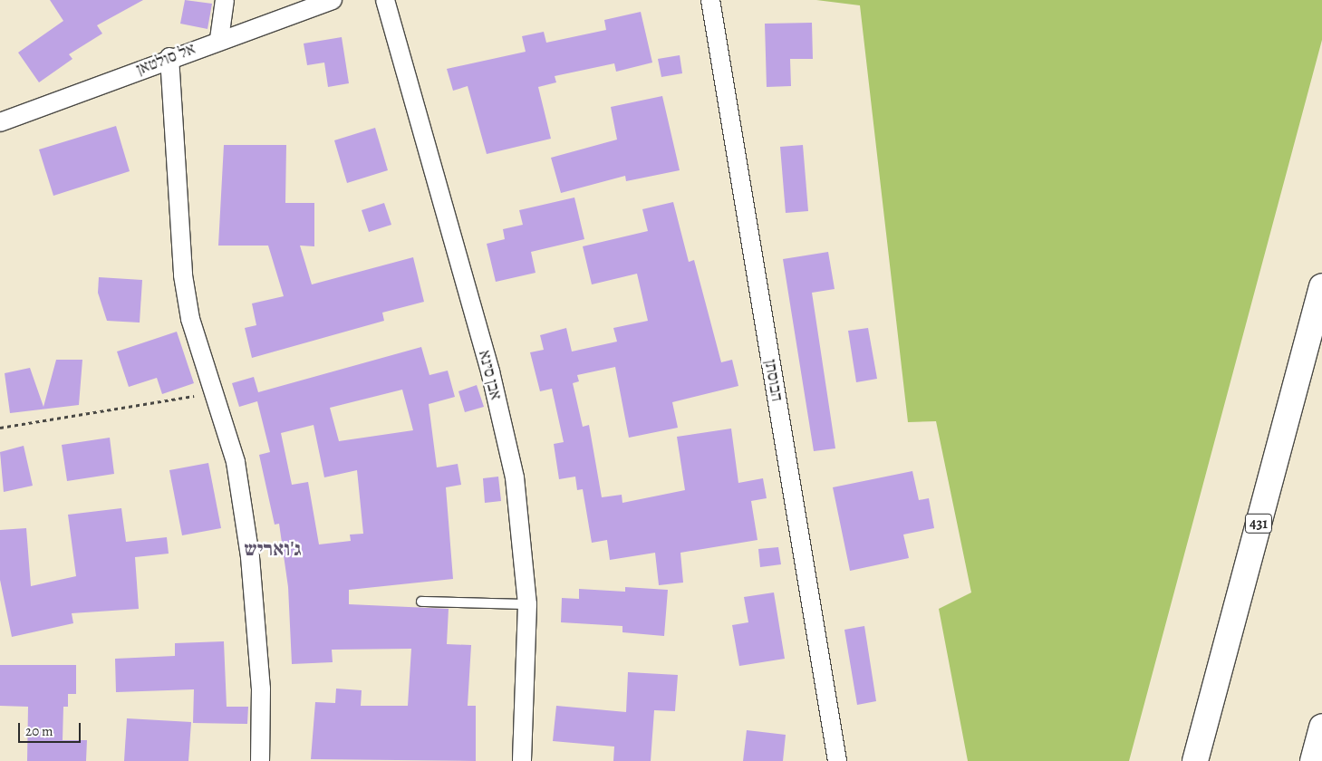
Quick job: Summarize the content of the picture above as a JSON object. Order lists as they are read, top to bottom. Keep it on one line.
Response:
{"streets":{"highway":["431"],"street":["אל סולטאן","אבן סינא","הבוסתן"]},"districts":["ג'ואריש"],"scale_bar":"20 m"}
